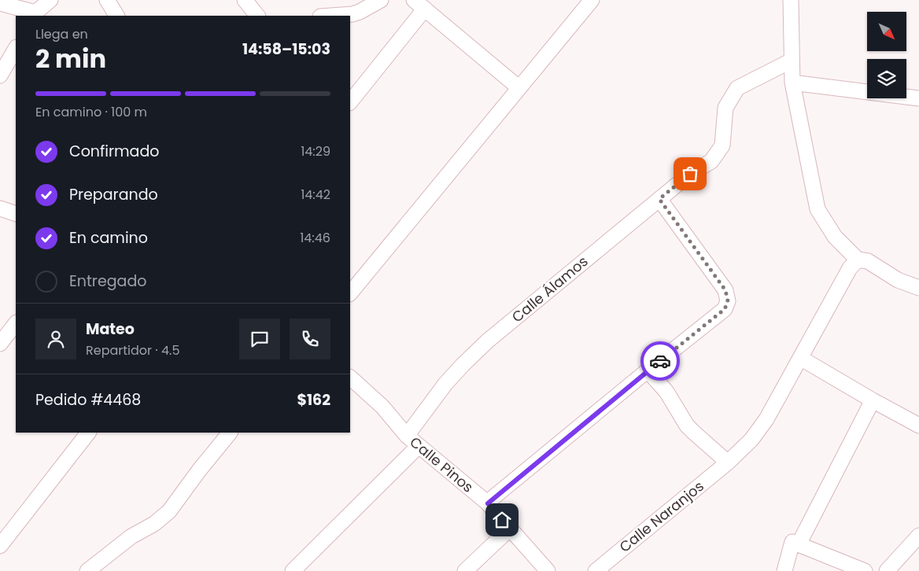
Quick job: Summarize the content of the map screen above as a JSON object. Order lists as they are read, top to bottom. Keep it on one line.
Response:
{"streets":{"street":["Calle Álamos","Calle Pinos","Calle Naranjos"]},"crossings":[["Calle Álamos","Calle Pinos"]],"north":"bottom right","page":{"heading":["2 min","Llega en","14:58–15:03"],"panel":["Mateo","Repartidor · 4.5","Pedido #4468","$162"],"bar":"En camino · 100 m","list":[["Confirmado","14:29"],["Preparando","14:42"],["En camino","14:46"],"Entregado"]}}
